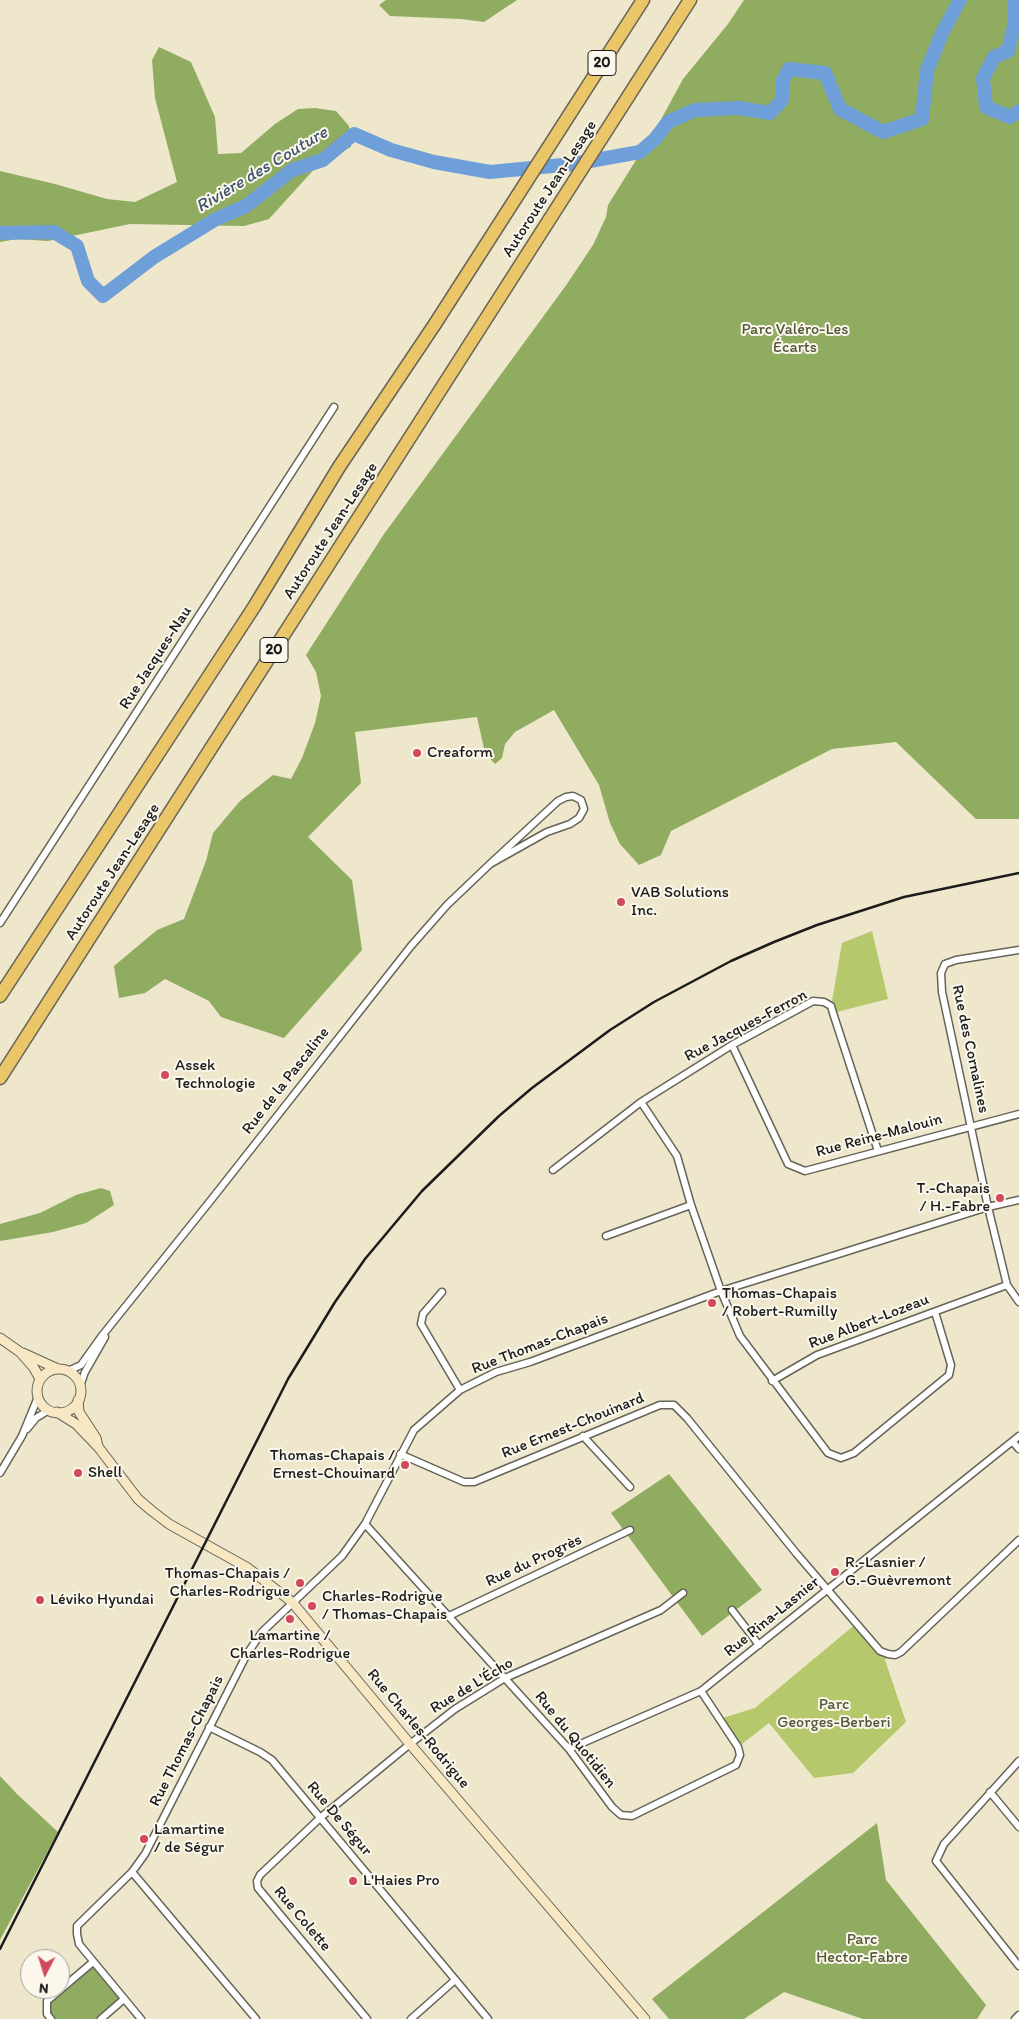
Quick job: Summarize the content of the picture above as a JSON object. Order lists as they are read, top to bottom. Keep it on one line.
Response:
{"streets":{"highway":["20","Autoroute Jean-Lesage"],"street":["Rue Jacques-Nau","Rue Jacques-Ferron","Rue des Cornalines","Rue de la Pascaline","Rue Reine-Malouin","Rue Albert-Lozeau","Rue Thomas-Chapais","Rue Ernest-Chouinard","Rue du Progrès","Rue Rina-Lasnier","Rue de L'Écho","Rue Charles-Rodrigue","Rue du Quotidien","Rue De Ségur","Rue Colette"]},"crossings":[["Rue Jacques-Ferron","Rue Reine-Malouin"],["Rue des Cornalines","Rue Reine-Malouin"],["Rue des Cornalines","Rue Albert-Lozeau"],["Rue des Cornalines","Rue Thomas-Chapais"],["Rue de la Pascaline","Rue Charles-Rodrigue"],["Rue Thomas-Chapais","Rue Ernest-Chouinard"],["Rue Thomas-Chapais","Rue Charles-Rodrigue"],["Rue Thomas-Chapais","Rue du Quotidien"],["Rue Thomas-Chapais","Rue De Ségur"],["Rue Ernest-Chouinard","Rue Rina-Lasnier"],["Rue du Progrès","Rue du Quotidien"],["Rue Rina-Lasnier","Rue du Quotidien"],["Rue de L'Écho","Rue Charles-Rodrigue"],["Rue de L'Écho","Rue du Quotidien"],["Rue de L'Écho","Rue De Ségur"],["Rue de L'Écho","Rue Colette"],["Rue De Ségur","Rue Colette"]],"water":["Rivière des Couture"],"parks":["Parc Valéro-Les Écarts","Parc Georges-Berberi","Parc Hector-Fabre"],"places":["Creaform","VAB Solutions Inc.","Assek Technologie","T.-Chapais / H.-Fabre","Thomas-Chapais / Robert-Rumilly","Thomas-Chapais / Ernest-Chouinard","Shell","R.-Lasnier / G.-Guèvremont","Thomas-Chapais / Charles-Rodrigue","Léviko Hyundai","Charles-Rodrigue / Thomas-Chapais","Lamartine / Charles-Rodrigue","Lamartine / de Ségur","L'Haies Pro"],"north":"bottom"}
